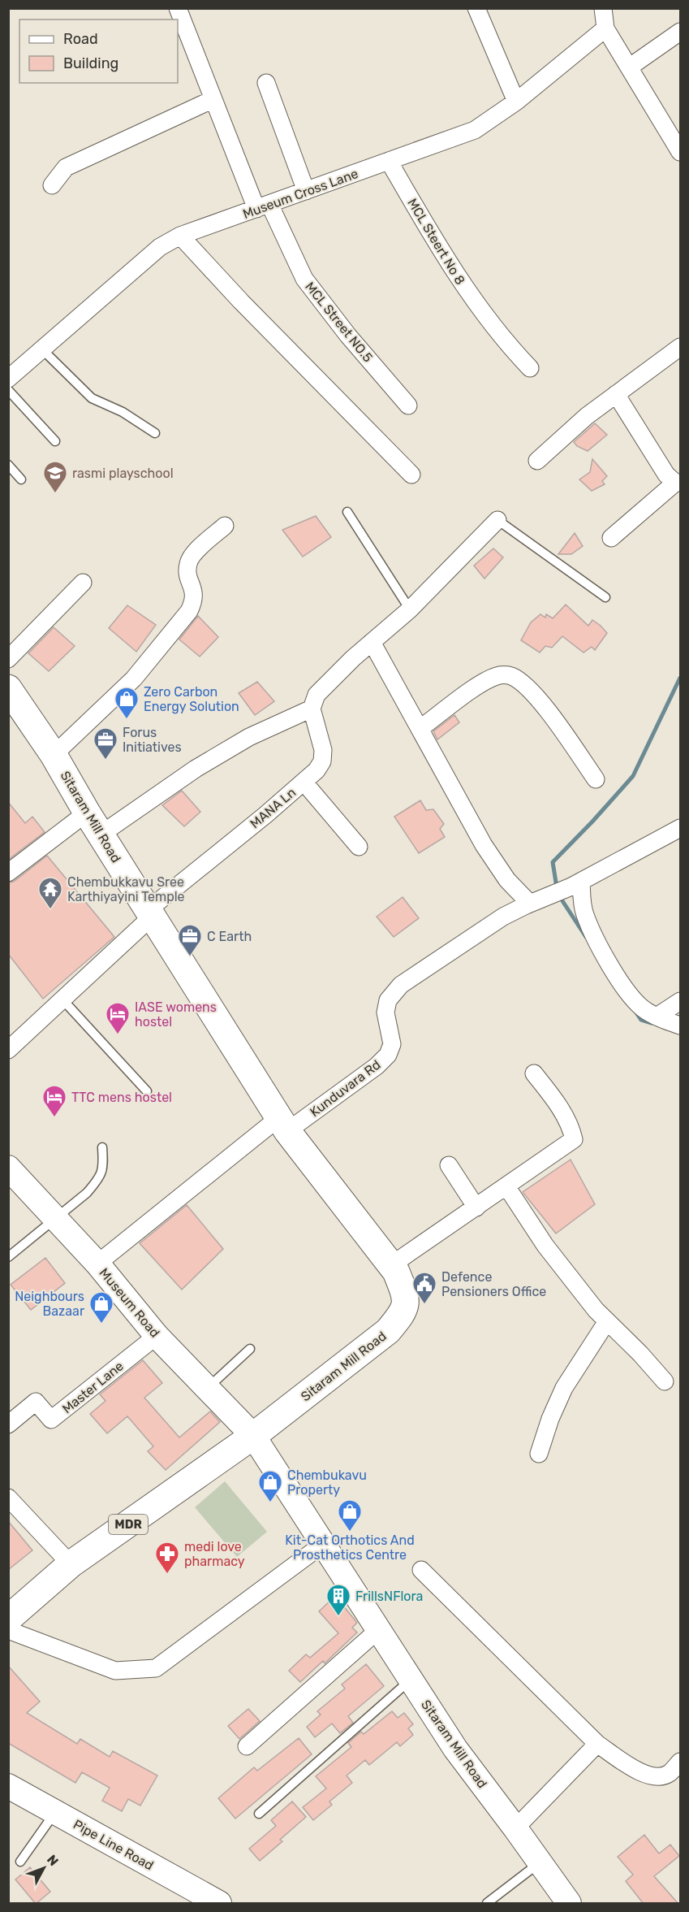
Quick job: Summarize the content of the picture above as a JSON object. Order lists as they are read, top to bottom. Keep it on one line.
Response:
{"streets":{"main road":["Sitaram Mill Road","Museum Road","MDR","Pipe Line Road"],"street":["Museum Cross Lane","MCL Steert No 8","MCL Street NO.5","MANA Ln","Kunduvara Rd","Master Lane"]},"crossings":[["Museum Cross Lane","MCL Steert No 8"],["Museum Cross Lane","MCL Street NO.5"],["MANA Ln","Sitaram Mill Road"],["Sitaram Mill Road","Kunduvara Rd"],["Sitaram Mill Road","Museum Road"],["Sitaram Mill Road","MDR"],["Kunduvara Rd","Museum Road"],["Museum Road","Master Lane"],["Museum Road","MDR"]],"places":{"school or university":["rasmi playschool"],"shop":["Zero Carbon Energy Solution","Neighbours Bazaar","Chembukavu Property","Kit-Cat Orthotics And Prosthetics Centre"],"office":["Forus Initiatives","C Earth"],"temple":["Chembukkavu Sree Karthiyayini Temple"],"hotel":["IASE womens hostel","TTC mens hostel"],"public building":["Defence Pensioners Office"],"pharmacy":["medi love pharmacy"],"building":["FrillsNFlora"]},"legend":["Road","Building"],"north":"top right"}
